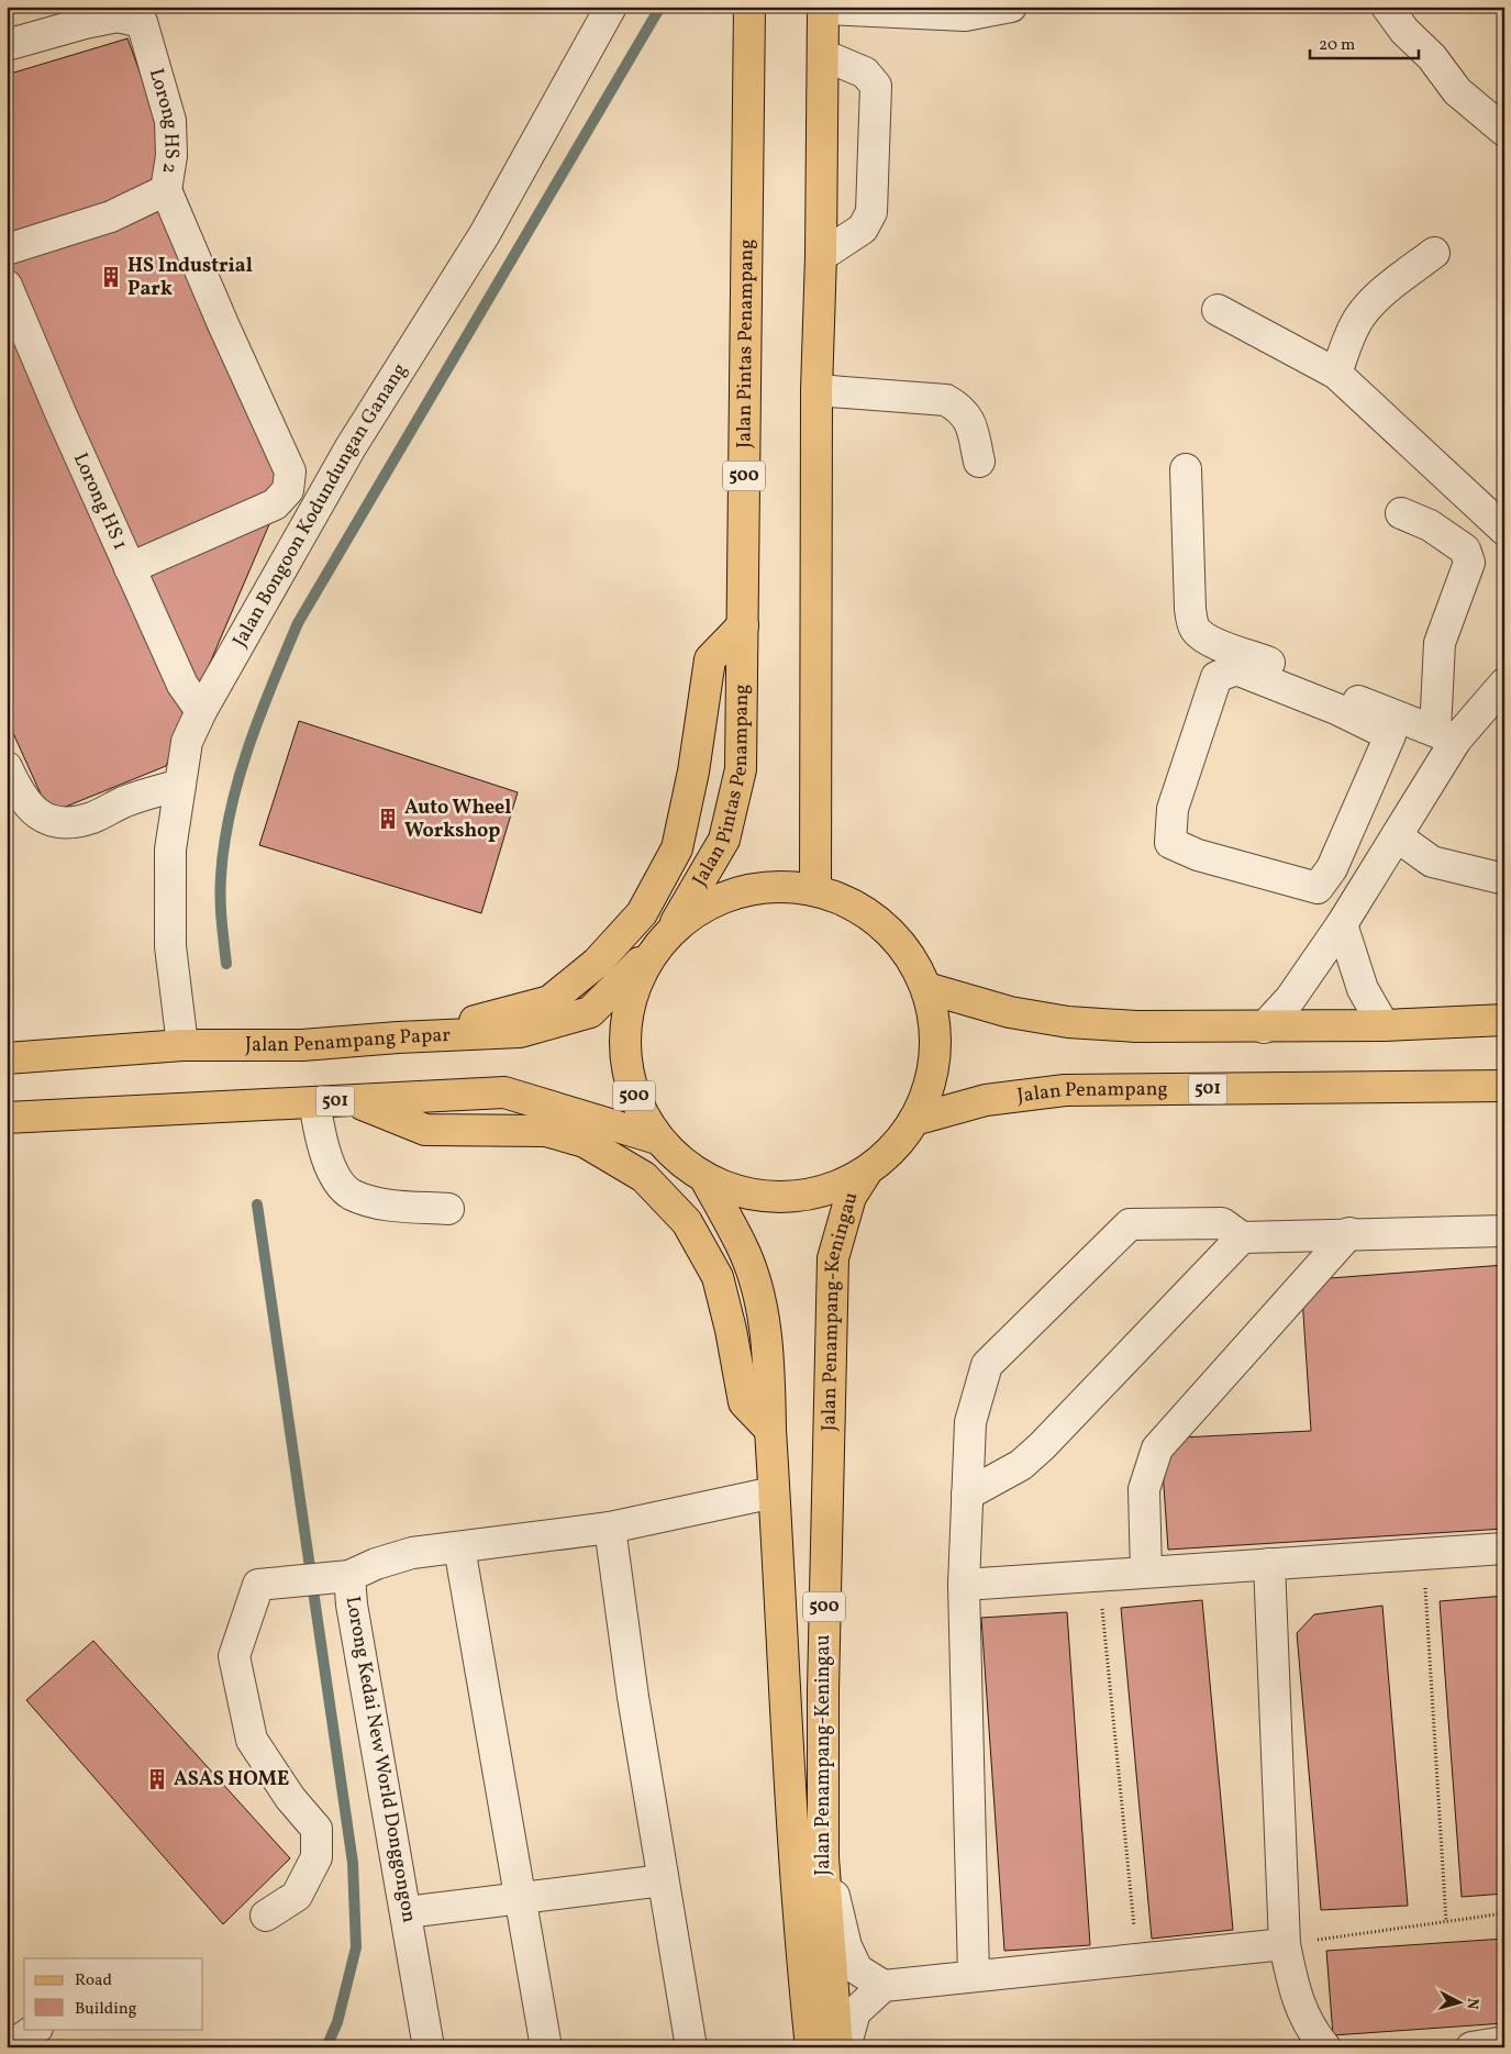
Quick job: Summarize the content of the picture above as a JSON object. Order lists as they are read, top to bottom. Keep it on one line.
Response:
{"streets":{"main road":["Jalan Pintas Penampang","500","Jalan Penampang Papar","501","Jalan Penampang","Jalan Penampang-Keningau"],"street":["Lorong HS 2","Lorong HS 1","Jalan Bongoon Kodundungan Ganang","Lorong Kedai New World Donggongon"]},"crossings":[["Jalan Pintas Penampang","500"],["Jalan Pintas Penampang","Jalan Penampang Papar"],["500","Jalan Penampang Papar"],["500","501"],["500","Jalan Penampang"],["500","Jalan Penampang-Keningau"],["Lorong HS 1","Jalan Bongoon Kodundungan Ganang"],["Jalan Bongoon Kodundungan Ganang","Jalan Penampang Papar"],["Jalan Penampang-Keningau","Lorong Kedai New World Donggongon"]],"places":{"building":["HS Industrial Park","Auto Wheel Workshop","ASAS HOME"]},"legend":["Road","Building"],"scale_bar":"20 m","north":"right"}
